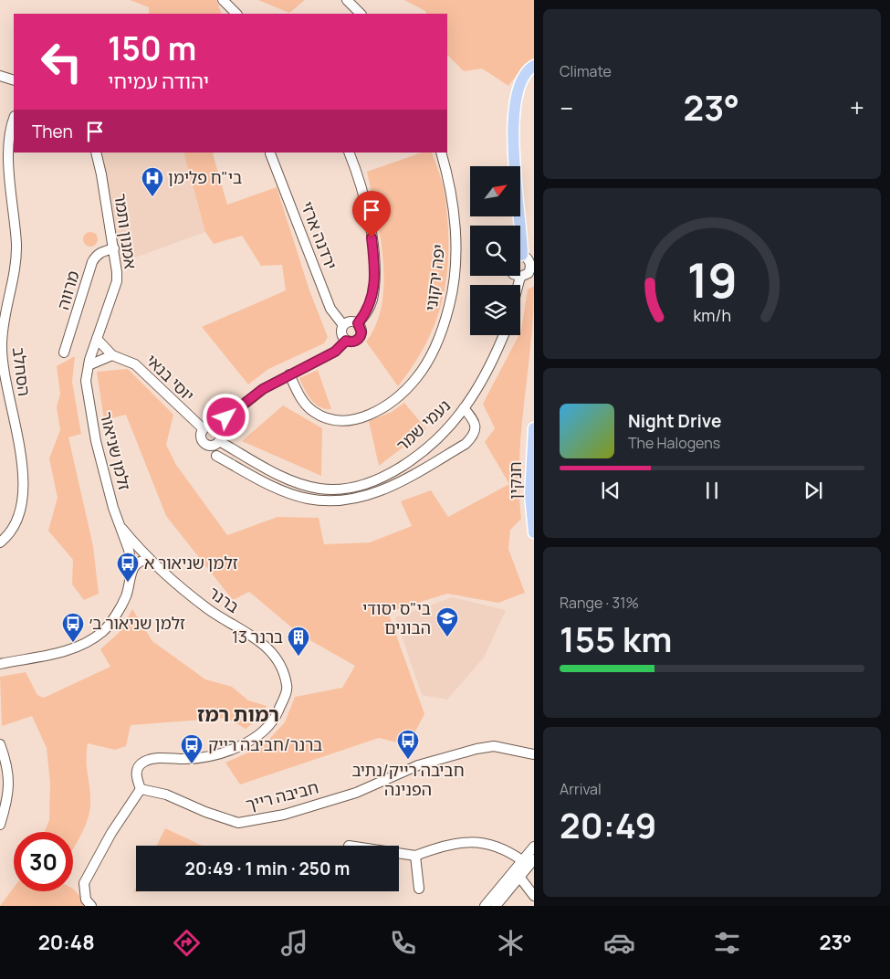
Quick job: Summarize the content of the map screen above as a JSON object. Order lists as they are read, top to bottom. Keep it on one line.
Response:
{"streets":{"main road":["חנקין"],"street":["אמנון ותמר","ירדנה ארזי","יפה ירקוני","מרווה","הסחלב","יוסי בנאי","נעמי שמר","זלמן שניאור","ברנר","חביבה רייך"]},"crossings":[["אמנון ותמר","מרווה"],["אמנון ותמר","יוסי בנאי"],["אמנון ותמר","זלמן שניאור"],["יוסי בנאי","נעמי שמר"],["יוסי בנאי","זלמן שניאור"],["זלמן שניאור","ברנר"],["ברנר","חביבה רייך"]],"districts":["רמות רמז"],"places":{"hospital":["בי\"ח פלימן"],"bus stop":["זלמן שניאור א","זלמן שניאור ב׳","חביבה רייק/נתיב הפנינה","ברנר/חביבה רייק"],"school or university":["בי\"ס יסודי הבונים"],"building":["ברנר 13"]},"north":"top right","page":{"tile":["Climate",["Range · 31%","155 km"],["Arrival","20:49"]],"turn":["150 m","יהודה עמיחי"],"heat":["−","23°","+"],"then":"Then","song":["Night Drive","The Halogens"],"limit":"30","trip":"20:49 · 1 min · 250 m","tabs":["20:48","23°"],"gauge":["19","km/h"]}}
